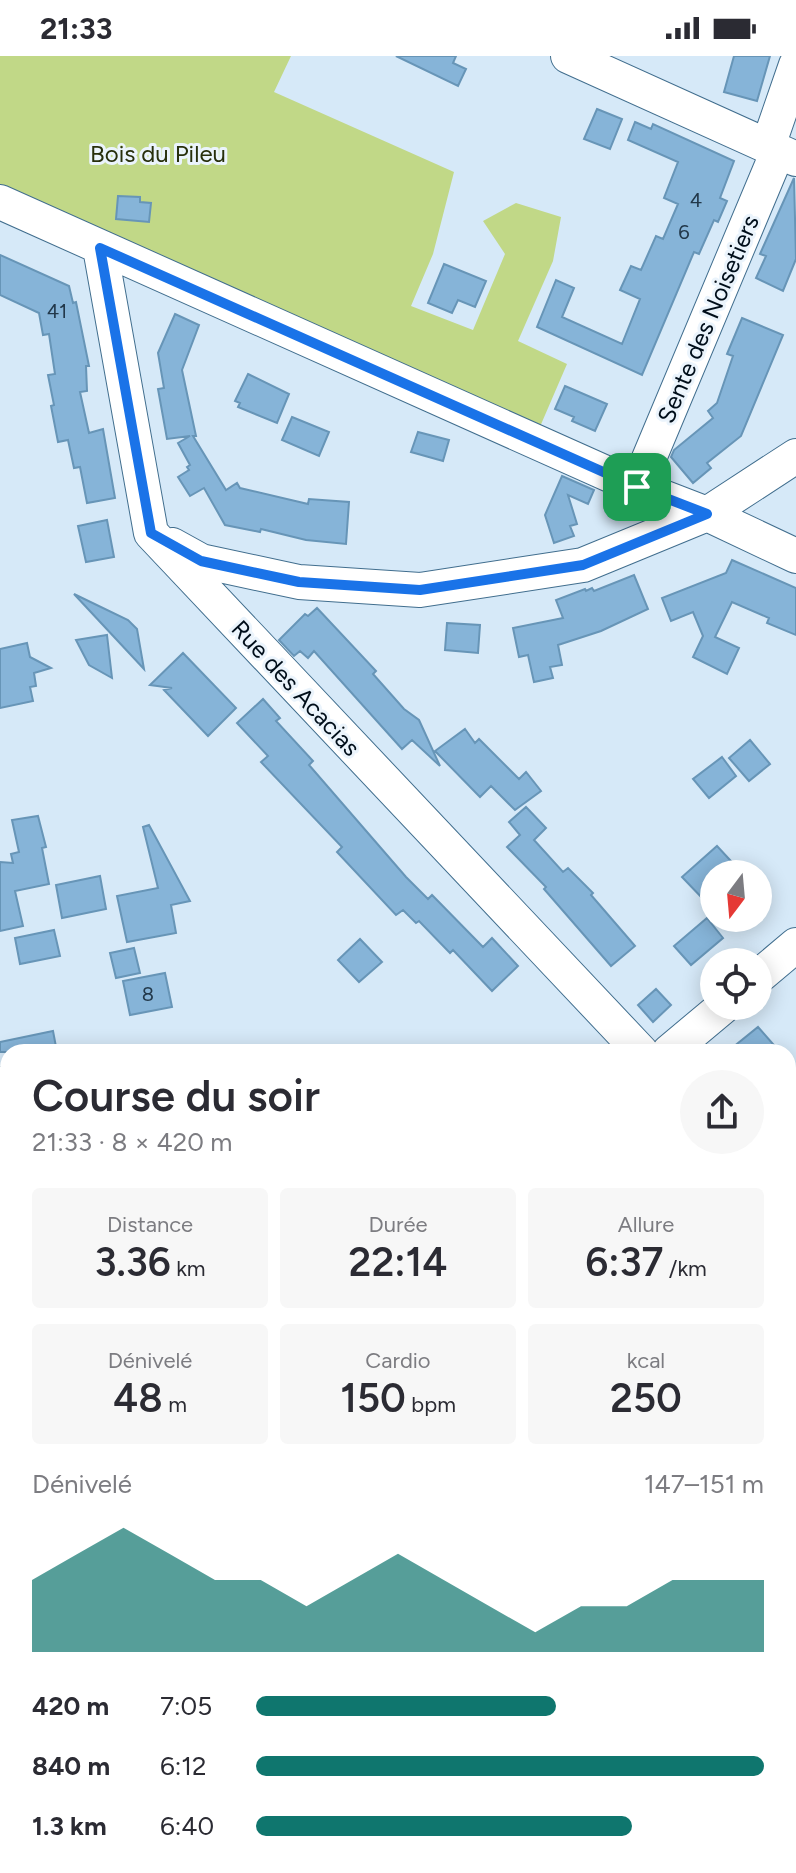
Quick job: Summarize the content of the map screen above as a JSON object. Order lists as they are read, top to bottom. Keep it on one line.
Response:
{"streets":{"street":["Sente des Noisetiers","Rue des Acacias"]},"parks":["Bois du Pileu"],"house_numbers":["4","6","41","8"],"north":"bottom","page":{"status":"21:33","heading":["Course du soir","21:33 · 8 × 420 m"],"stats":[["Distance","3.36 km"],["Durée","22:14"],["Allure","6:37 /km"],["Dénivelé","48 m"],["Cardio","150 bpm"],["kcal","250"]],"chart":["Dénivelé","147–151 m"],"list":[{"name":"420 m","note":"7:05"},{"name":"840 m","note":"6:12"},{"name":"1.3 km","note":"6:40"}]}}
